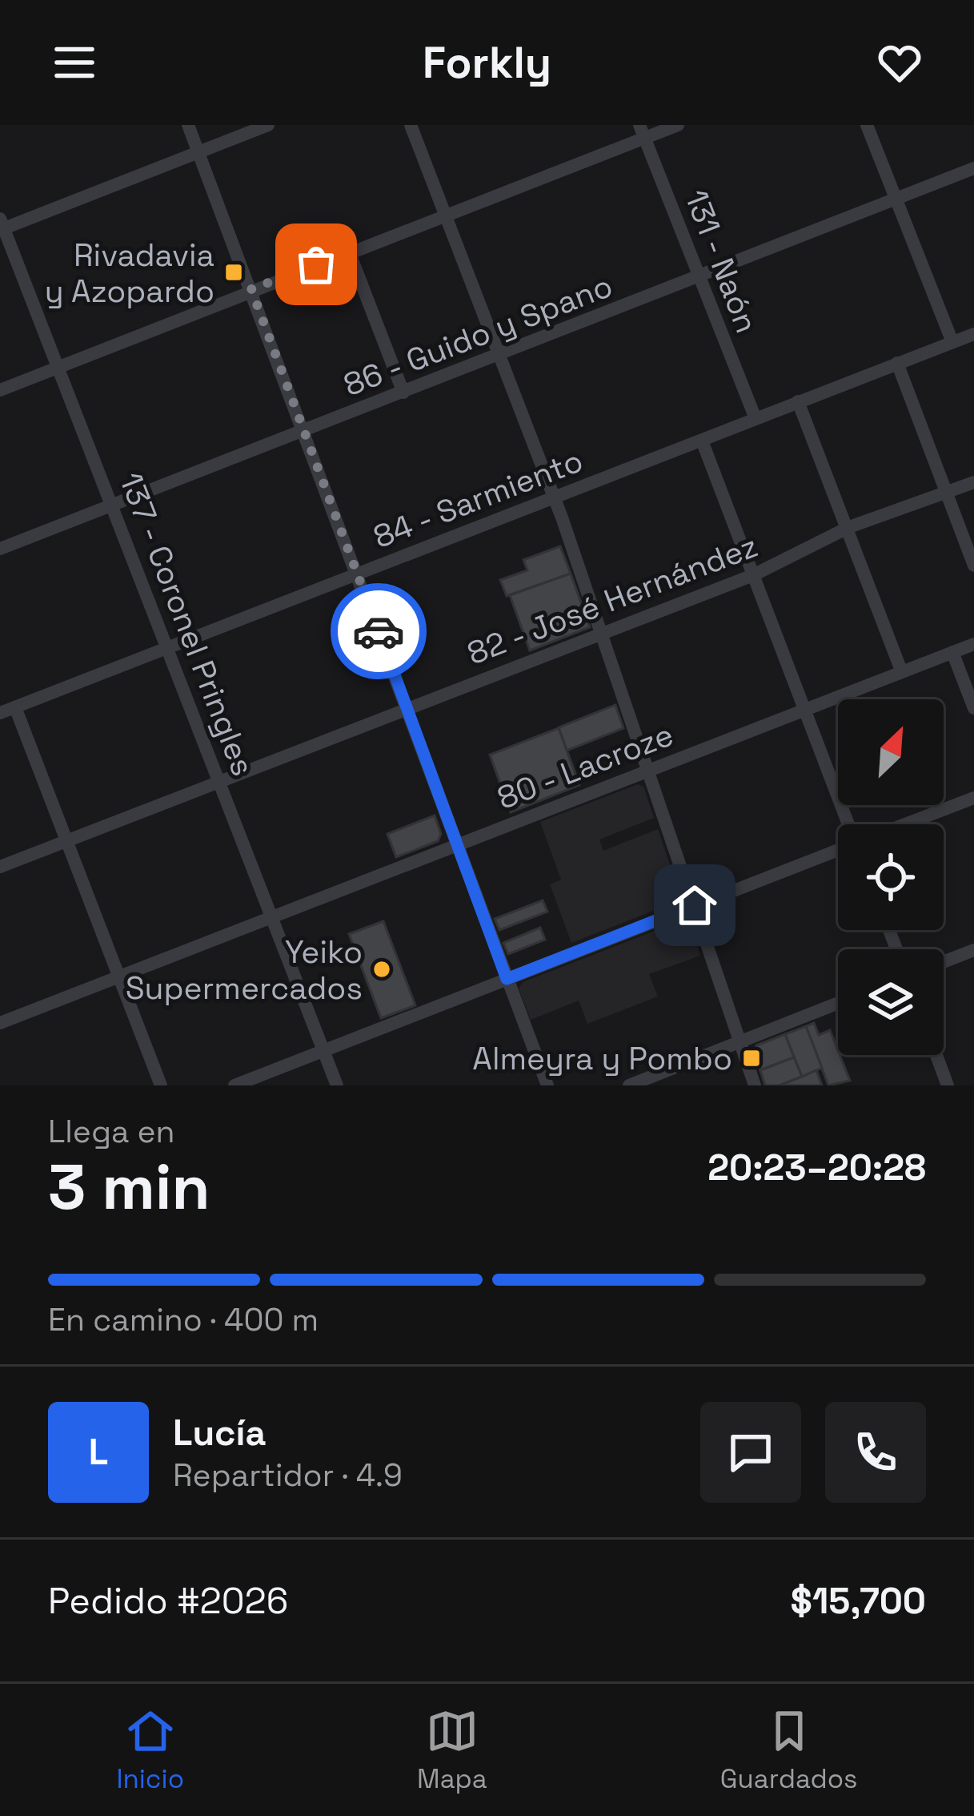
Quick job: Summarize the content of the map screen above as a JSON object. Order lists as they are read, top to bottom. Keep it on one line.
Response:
{"streets":{"street":["131 - Naón","86 - Guido y Spano","84 - Sarmiento","82 - José Hernández","137 - Coronel Pringles","80 - Lacroze"]},"crossings":[["131 - Naón","86 - Guido y Spano"],["131 - Naón","84 - Sarmiento"],["86 - Guido y Spano","137 - Coronel Pringles"],["84 - Sarmiento","137 - Coronel Pringles"],["82 - José Hernández","137 - Coronel Pringles"],["137 - Coronel Pringles","80 - Lacroze"]],"places":{"transit":["Rivadavia y Azopardo","Almeyra y Pombo"],"other":["Yeiko Supermercados"]},"north":"top right","page":{"header":"Forkly","heading":["3 min","Llega en","20:23–20:28"],"panel":["Lucía","Repartidor · 4.9","Pedido #2026","$15,700"],"bar":"En camino · 400 m","round":"L","tabs":["Inicio","Mapa","Guardados"]}}
